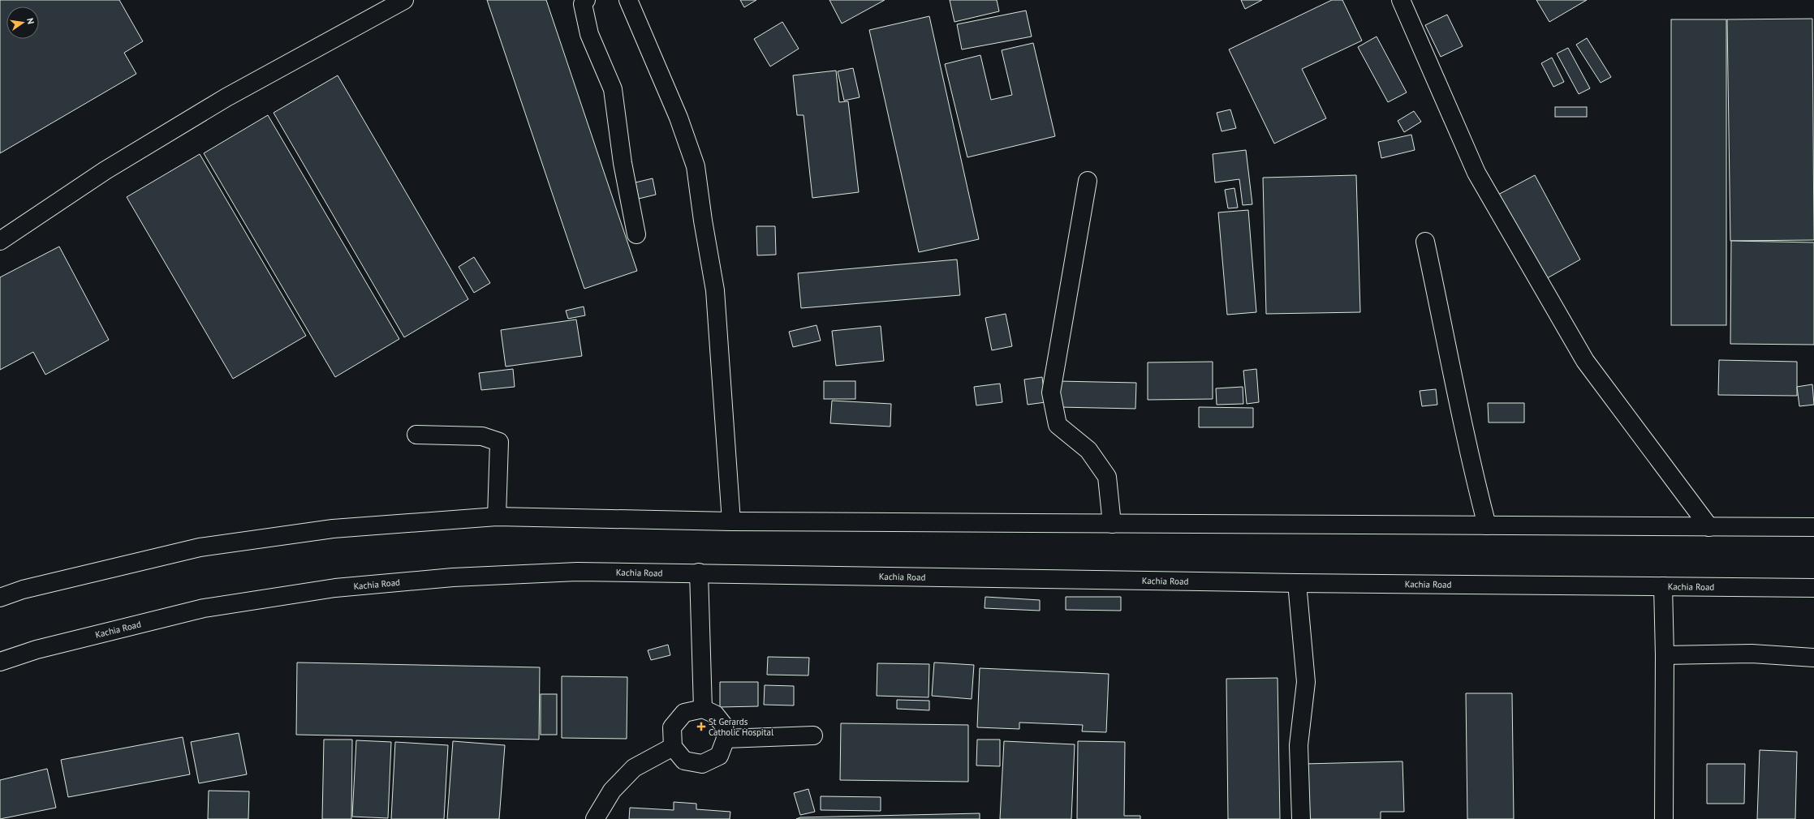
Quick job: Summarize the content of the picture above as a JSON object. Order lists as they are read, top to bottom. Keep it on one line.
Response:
{"streets":{"main road":["Kachia Road"]},"places":{"health":["St Gerards Catholic Hospital"]},"north":"right"}
